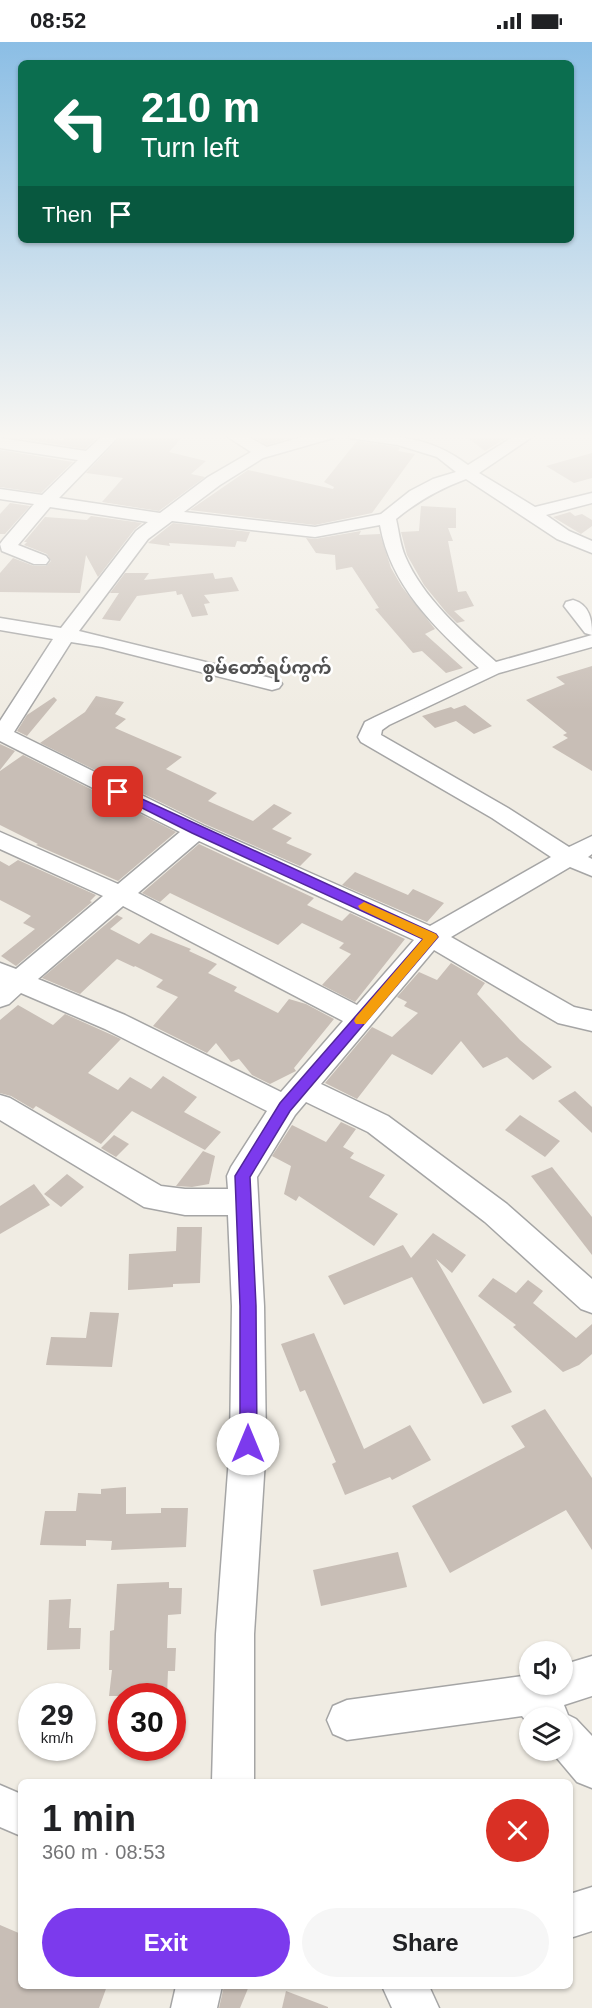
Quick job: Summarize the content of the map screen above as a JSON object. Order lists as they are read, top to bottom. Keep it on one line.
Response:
{"districts":["စွမ်တော်ရပ်ကွက်"],"page":{"status":"08:52","turn":["210 m","Turn left"],"then":"Then","speed":"29 km/h","limit":"30","heading":["1 min","360 m · 08:53"],"buttons":["Exit","Share"]}}
